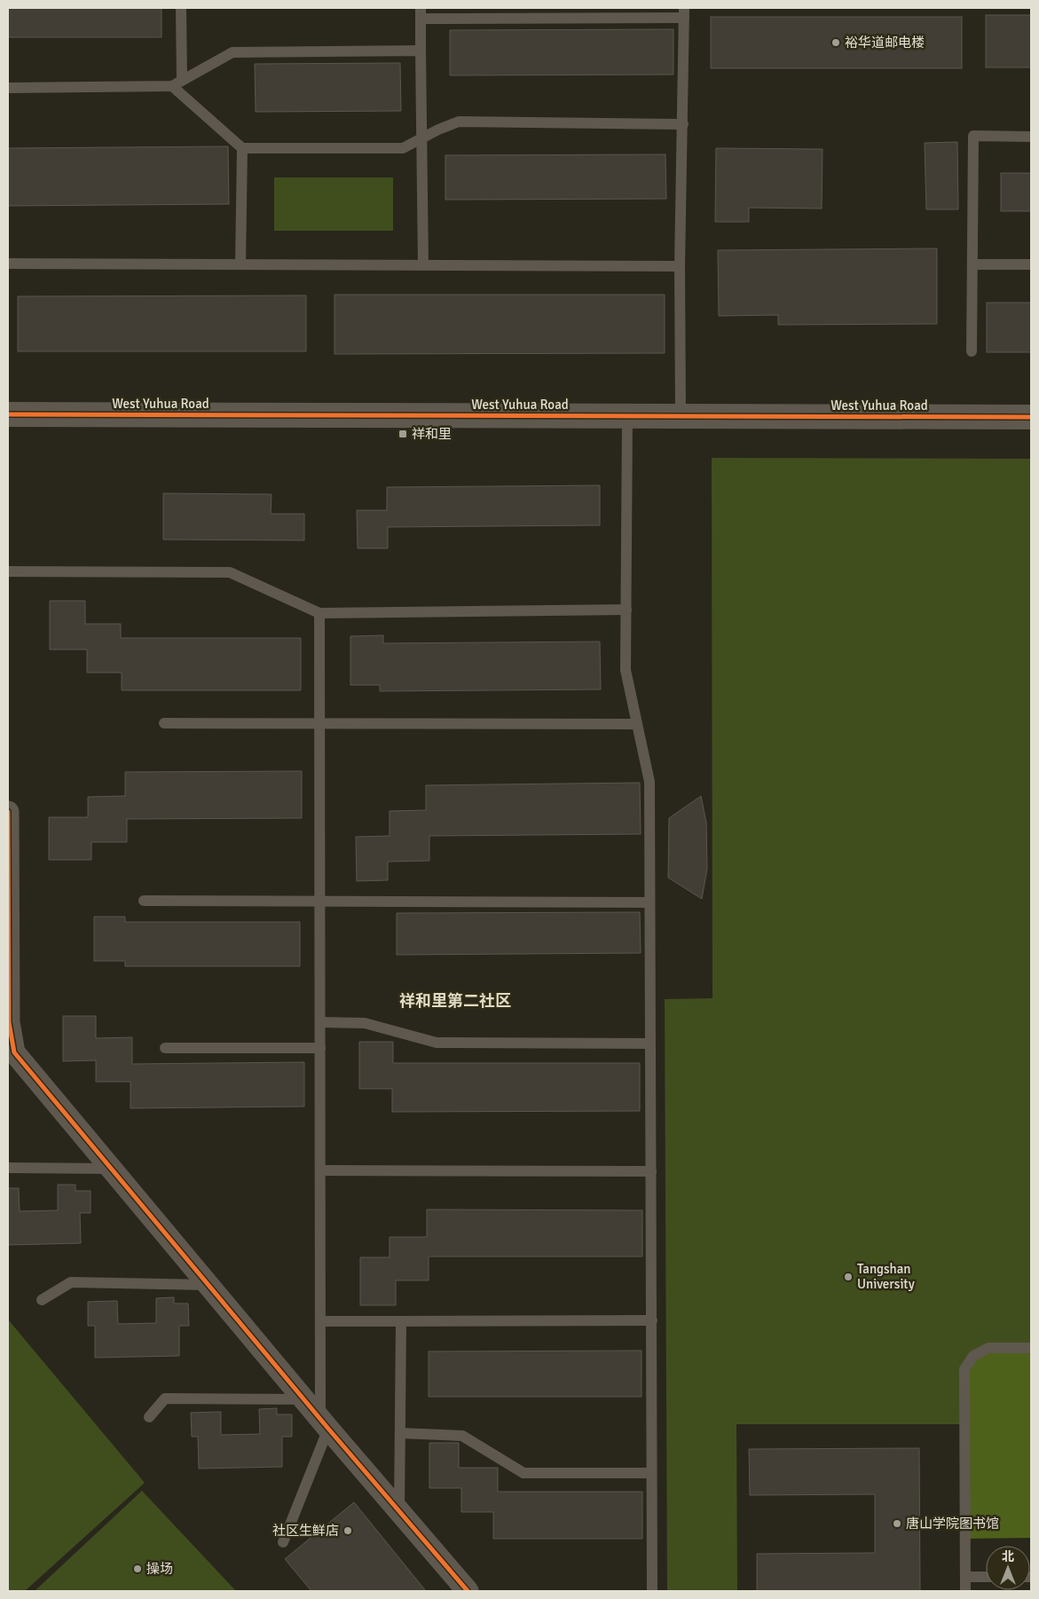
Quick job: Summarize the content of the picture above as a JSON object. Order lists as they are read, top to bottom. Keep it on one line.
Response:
{"streets":{"street":["West Yuhua Road"]},"districts":["祥和里第二社区"],"places":{"other":["裕华道邮电楼","Tangshan University","唐山学院图书馆","社区生鲜店","操场"],"transit":["祥和里"]},"north":"top"}
